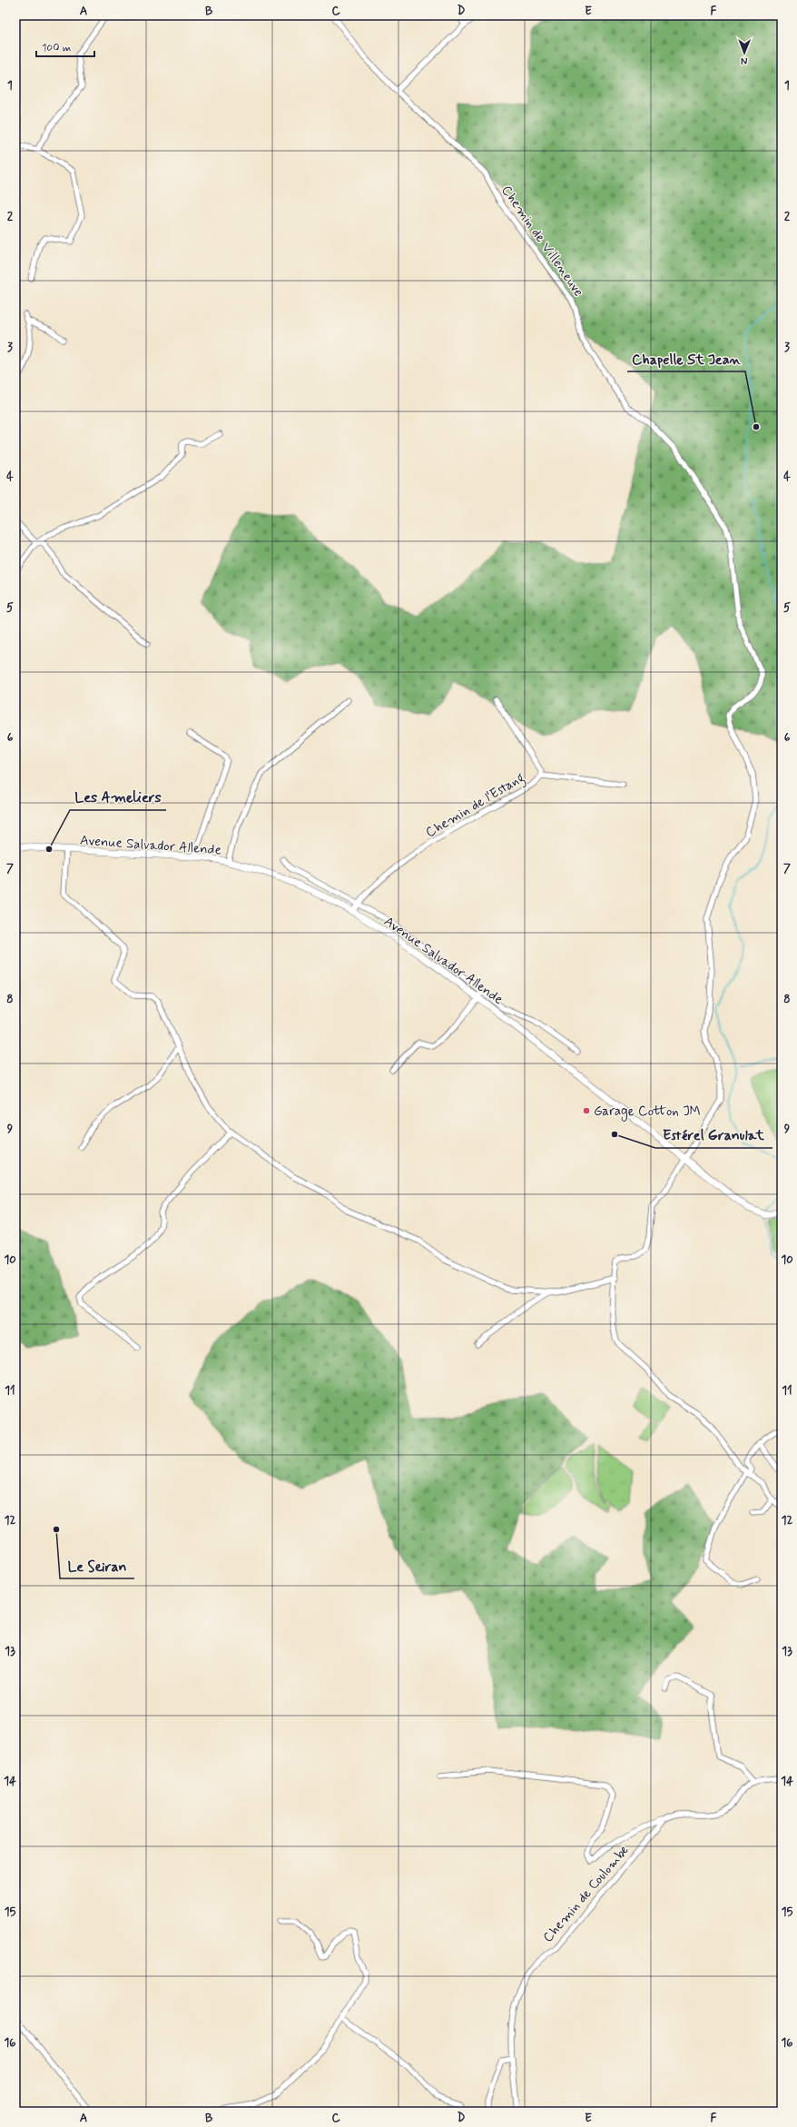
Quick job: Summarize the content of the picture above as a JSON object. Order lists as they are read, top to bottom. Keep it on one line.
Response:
{"streets":{"main road":["Avenue Salvador Allende"],"street":["Chemin de Villeneuve","Chemin de l'Estang","Chemin de Coulombe"]},"crossings":[["Chemin de Villeneuve","Avenue Salvador Allende"],["Chemin de l'Estang","Avenue Salvador Allende"]],"places":["Chapelle St Jean","Les Ameliers","Garage Cotton JM","Estérel Granulat","Le Seiran"],"scale_bar":"100 m","north":"bottom","grid":{"columns":["A","B","C","D","E","F"],"rows":["1","2","3","4","5","6","7","8","9","10","11","12","13","14","15","16"]}}
